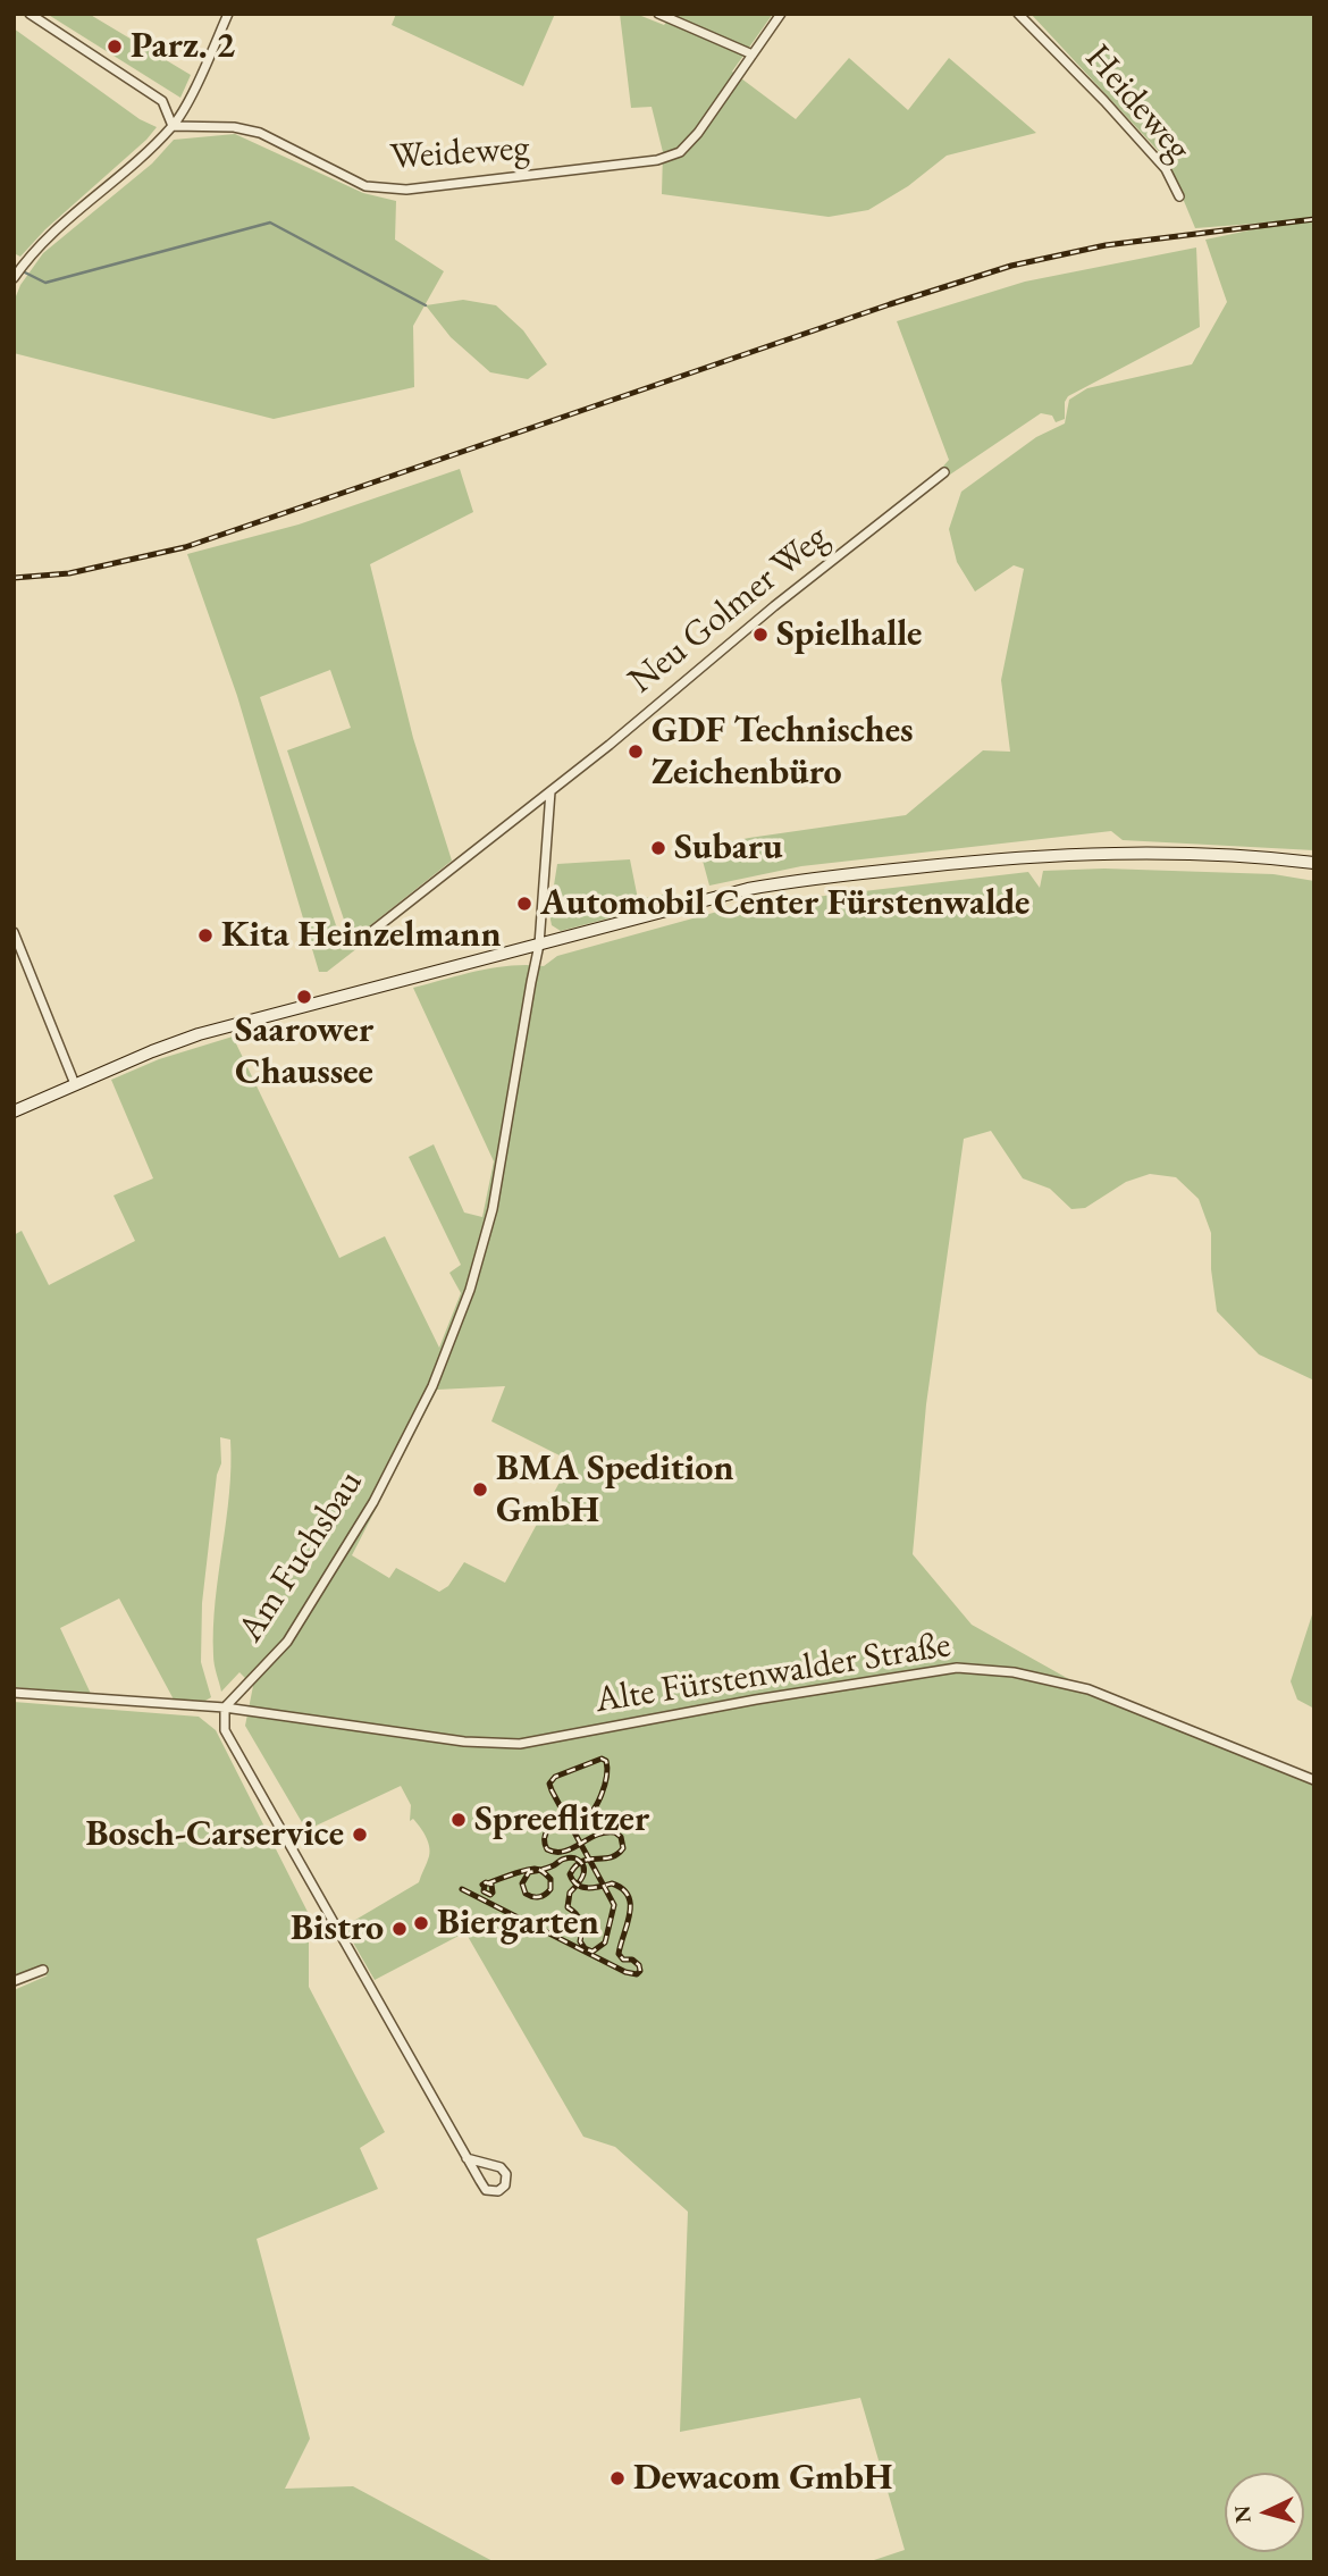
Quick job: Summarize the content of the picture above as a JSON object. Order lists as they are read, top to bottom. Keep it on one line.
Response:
{"streets":{"street":["Heideweg","Weideweg","Neu Golmer Weg","Am Fuchsbau","Alte Fürstenwalder Straße"]},"crossings":[["Am Fuchsbau","Alte Fürstenwalder Straße"]],"places":["Parz. 2","Spielhalle","GDF Technisches Zeichenbüro","Subaru","Automobil Center Fürstenwalde","Kita Heinzelmann","Saarower Chaussee","BMA Spedition GmbH","Spreeflitzer","Bosch-Carservice","Biergarten","Bistro","Dewacom GmbH"],"north":"left"}
